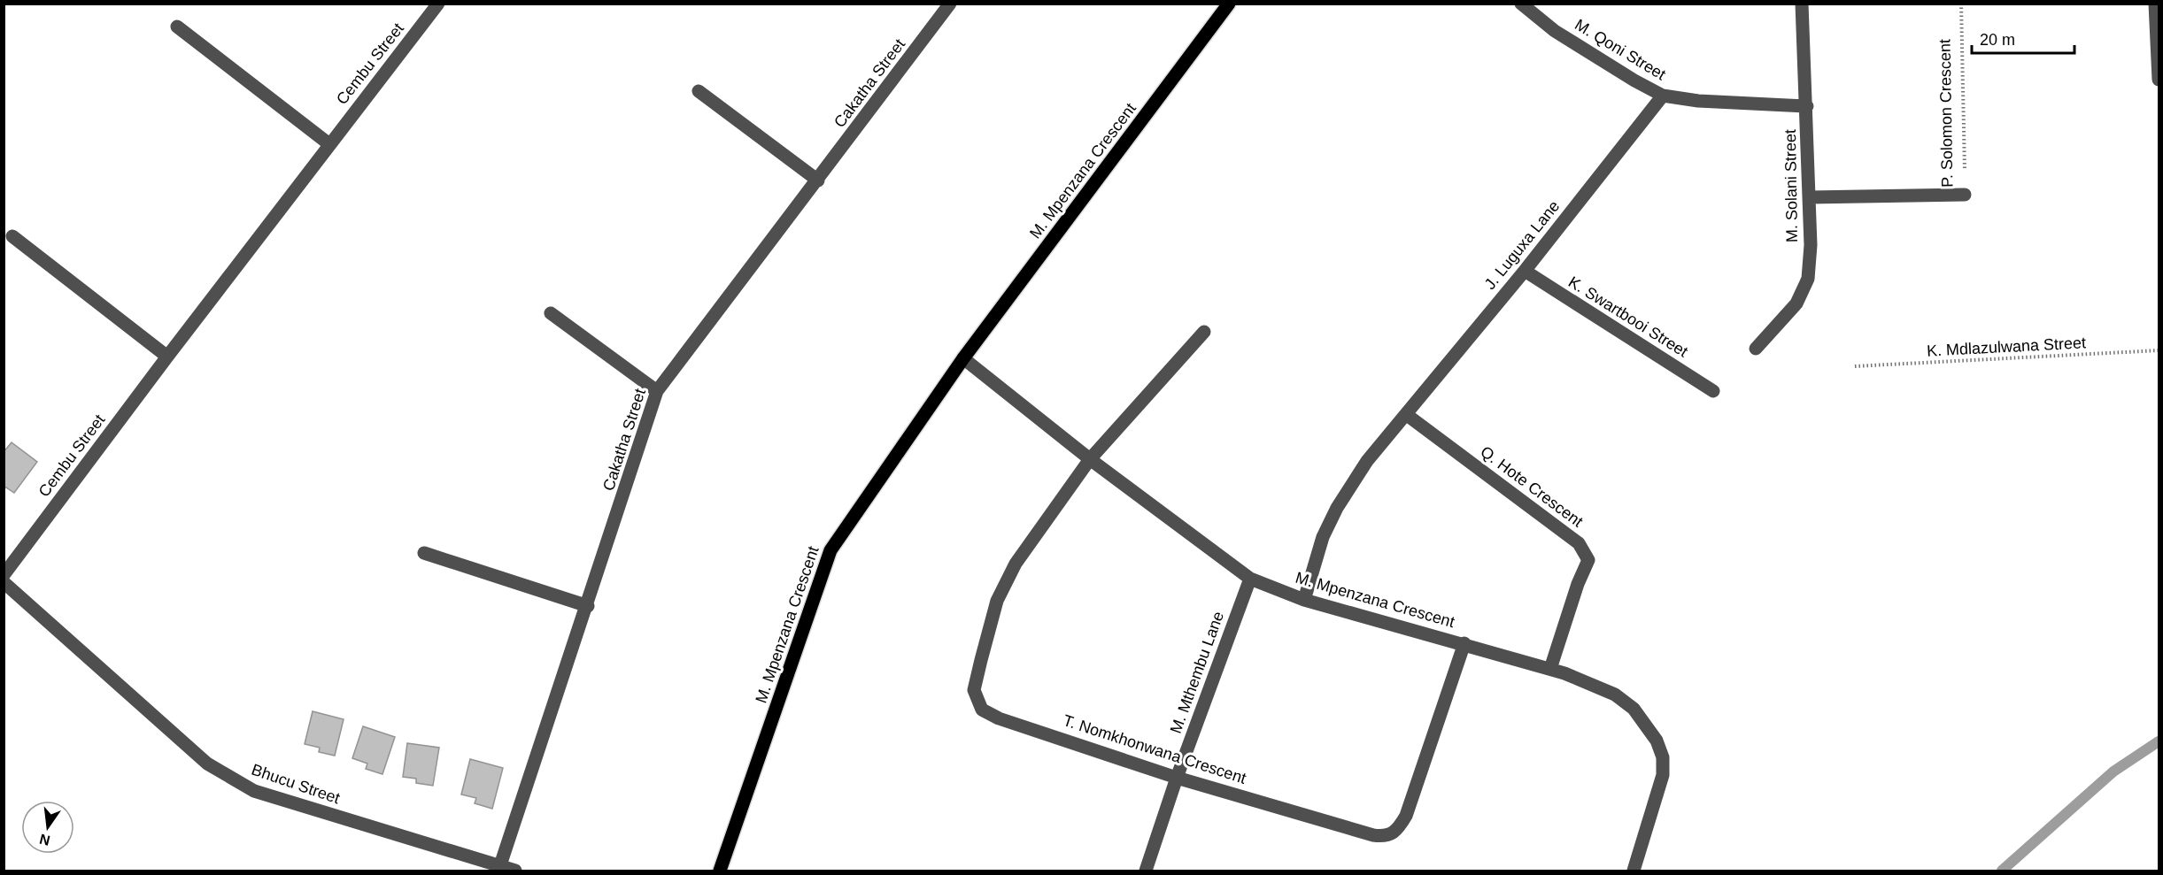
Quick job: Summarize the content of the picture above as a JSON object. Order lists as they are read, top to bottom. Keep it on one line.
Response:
{"streets":{"main road":["M. Mpenzana Crescent"],"street":["M. Qoni Street","Cembu Street","Cakatha Street","P. Solomon Crescent","M. Solani Street","J. Luguxa Lane","K. Swartbooi Street","Q. Hote Crescent","M. Mthembu Lane","T. Nomkhonwana Crescent","Bhucu Street"],"path":["K. Mdlazulwana Street"]},"crossings":[["M. Qoni Street","M. Solani Street"],["M. Qoni Street","J. Luguxa Lane"],["Cakatha Street","Bhucu Street"],["P. Solomon Crescent","M. Solani Street"],["M. Mpenzana Crescent","J. Luguxa Lane"],["M. Mpenzana Crescent","Q. Hote Crescent"],["M. Mpenzana Crescent","M. Mthembu Lane"],["M. Mpenzana Crescent","T. Nomkhonwana Crescent"],["J. Luguxa Lane","K. Swartbooi Street"],["J. Luguxa Lane","Q. Hote Crescent"],["M. Mthembu Lane","T. Nomkhonwana Crescent"]],"scale_bar":"20 m","north":"bottom"}
